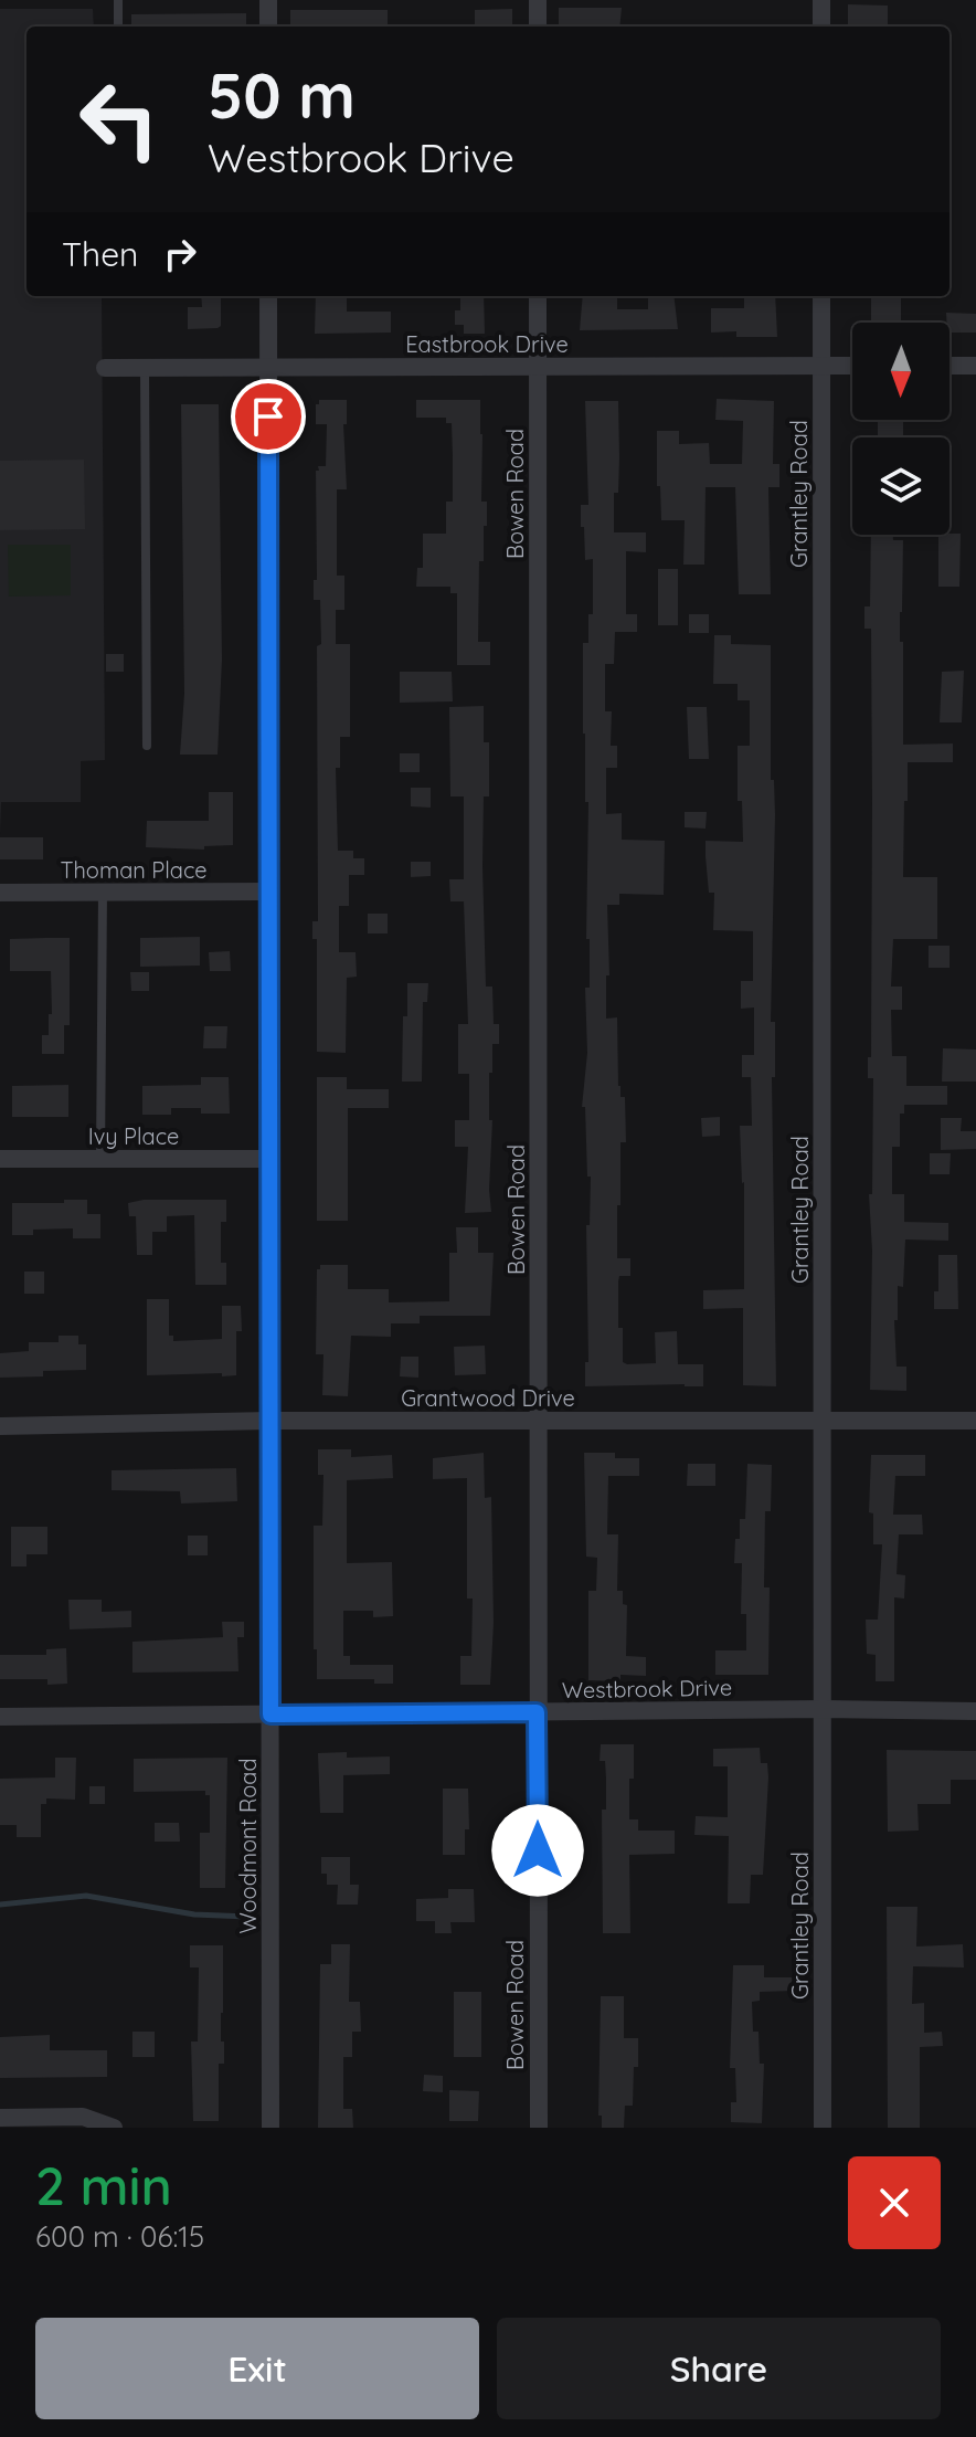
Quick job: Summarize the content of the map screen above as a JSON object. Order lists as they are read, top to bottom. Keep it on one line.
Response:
{"streets":{"street":["Eastbrook Drive","Bowen Road","Grantley Road","Thoman Place","Ivy Place","Grantwood Drive","Westbrook Drive","Woodmont Road"]},"crossings":[["Eastbrook Drive","Bowen Road"],["Eastbrook Drive","Grantley Road"],["Eastbrook Drive","Woodmont Road"],["Bowen Road","Grantwood Drive"],["Bowen Road","Westbrook Drive"],["Grantley Road","Grantwood Drive"],["Grantley Road","Westbrook Drive"],["Thoman Place","Woodmont Road"],["Ivy Place","Woodmont Road"],["Grantwood Drive","Woodmont Road"],["Westbrook Drive","Woodmont Road"]],"north":"bottom","page":{"turn":["50 m","Westbrook Drive"],"then":"Then","heading":["2 min","600 m · 06:15"],"buttons":["Exit","Share"]}}
